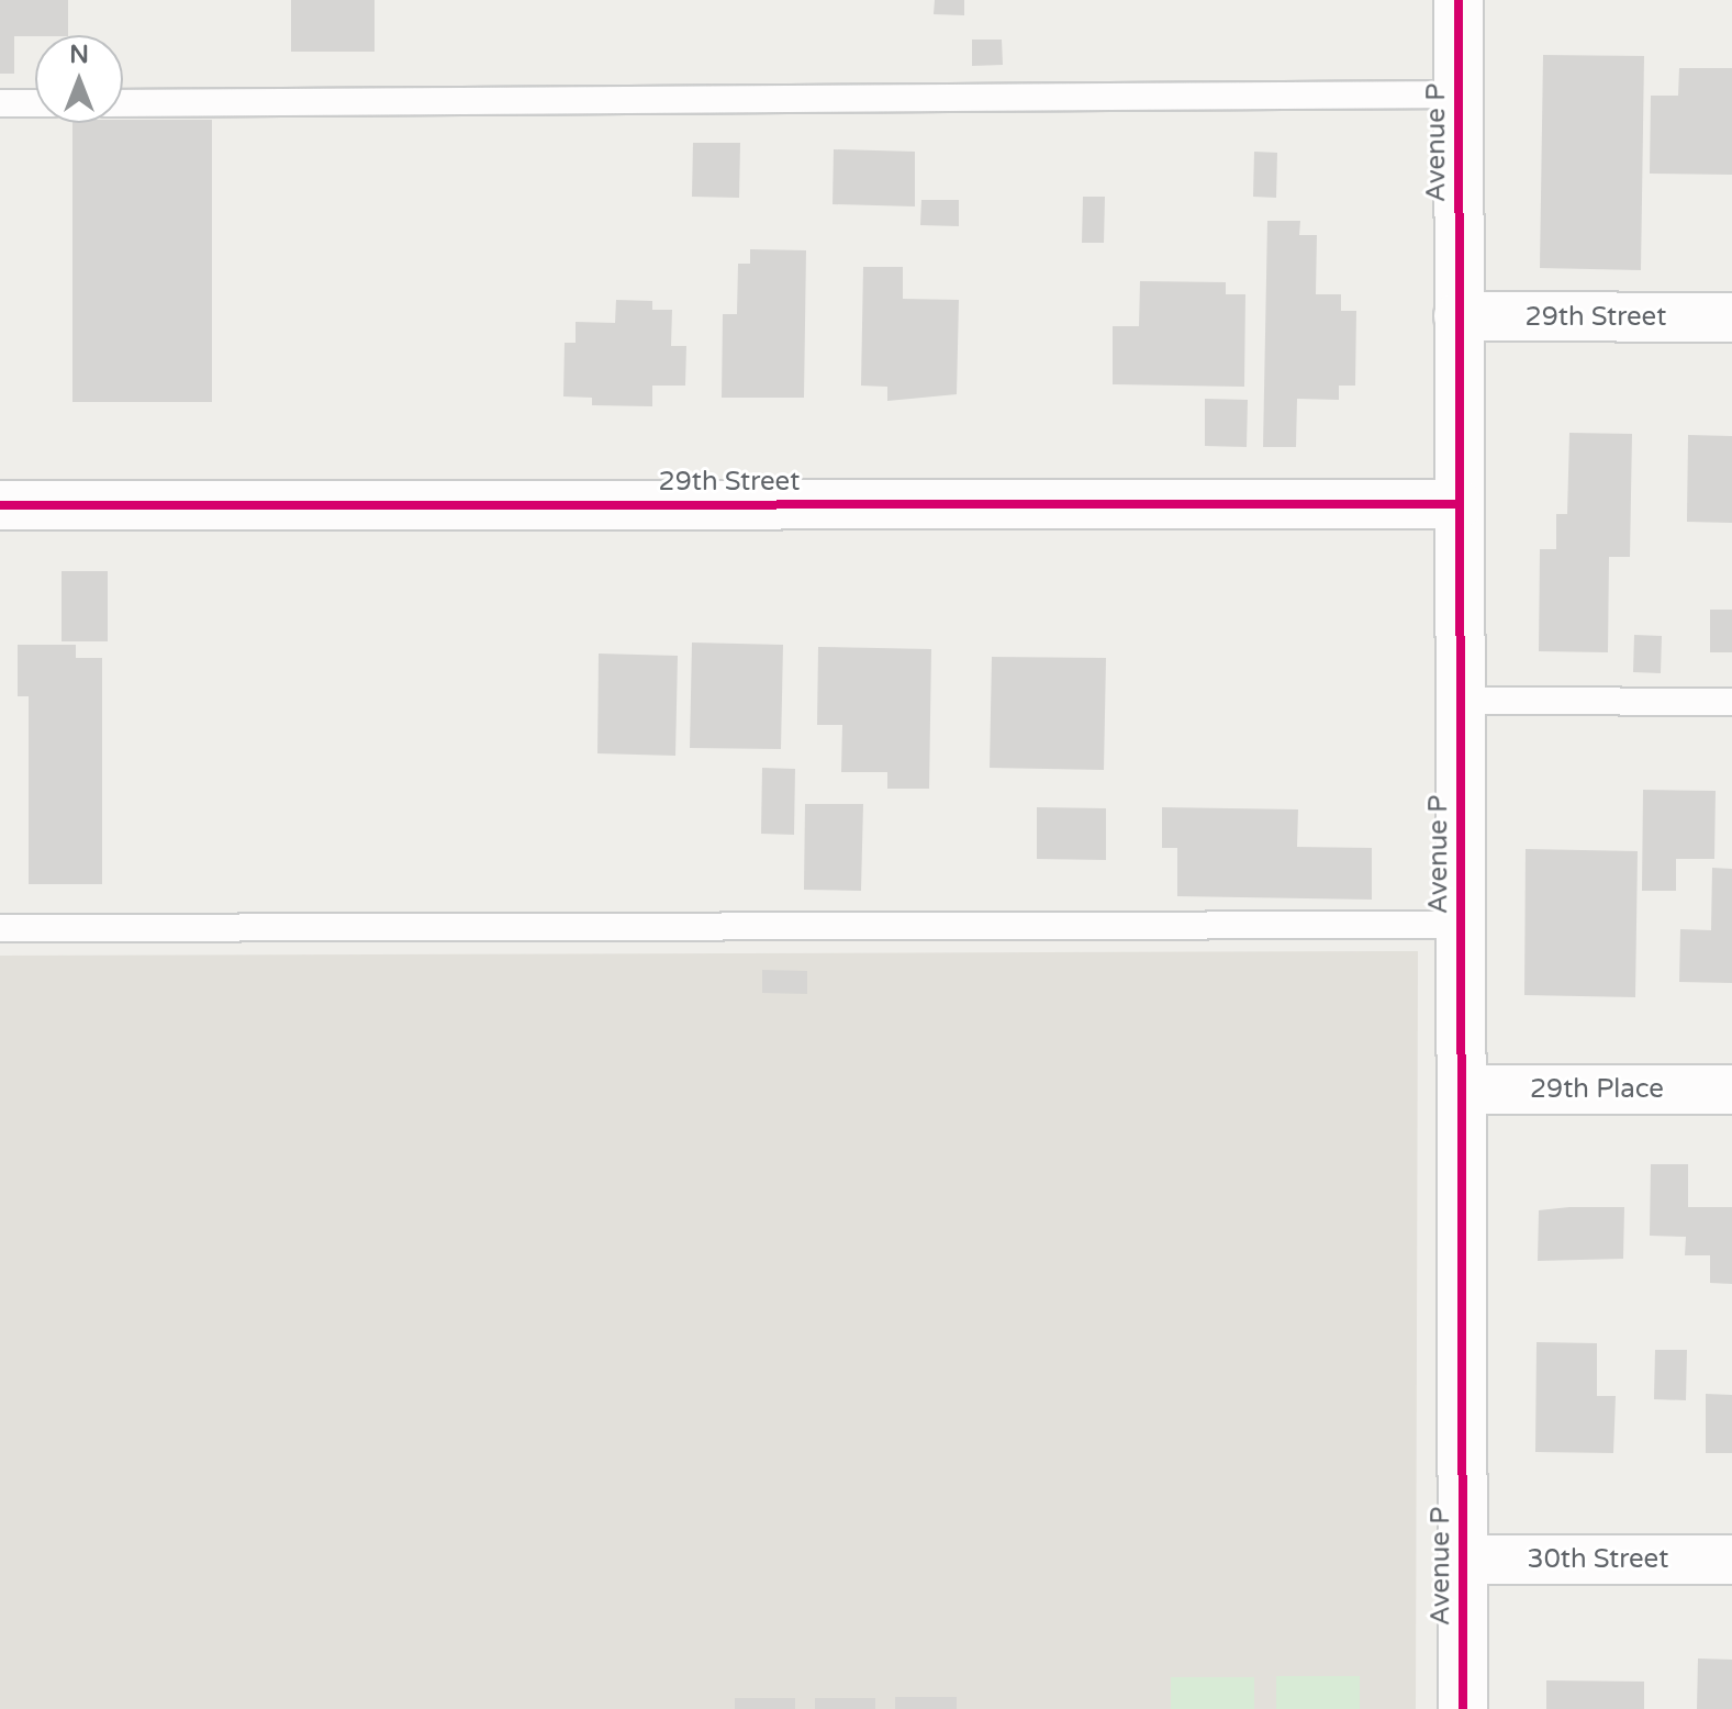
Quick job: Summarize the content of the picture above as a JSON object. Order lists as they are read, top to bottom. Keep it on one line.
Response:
{"streets":{"street":["Avenue P","29th Street","29th Place","30th Street"]},"crossings":[["Avenue P","29th Street"],["Avenue P","29th Place"],["Avenue P","30th Street"]],"north":"top"}
